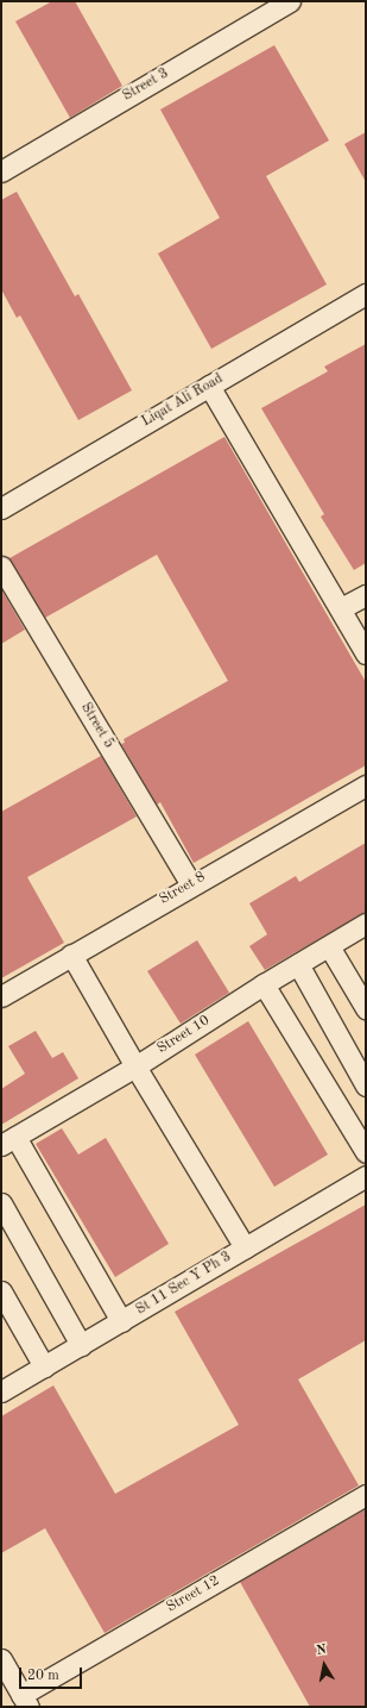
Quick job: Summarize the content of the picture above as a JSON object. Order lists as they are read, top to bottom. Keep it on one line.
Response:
{"streets":{"street":["Street 3","Liqat Ali Road","Street 5","Street 8","Street 10","St 11 Sec Y Ph 3","Street 12"]},"crossings":[["Street 5","Street 8"]],"scale_bar":"20 m","north":"top"}
